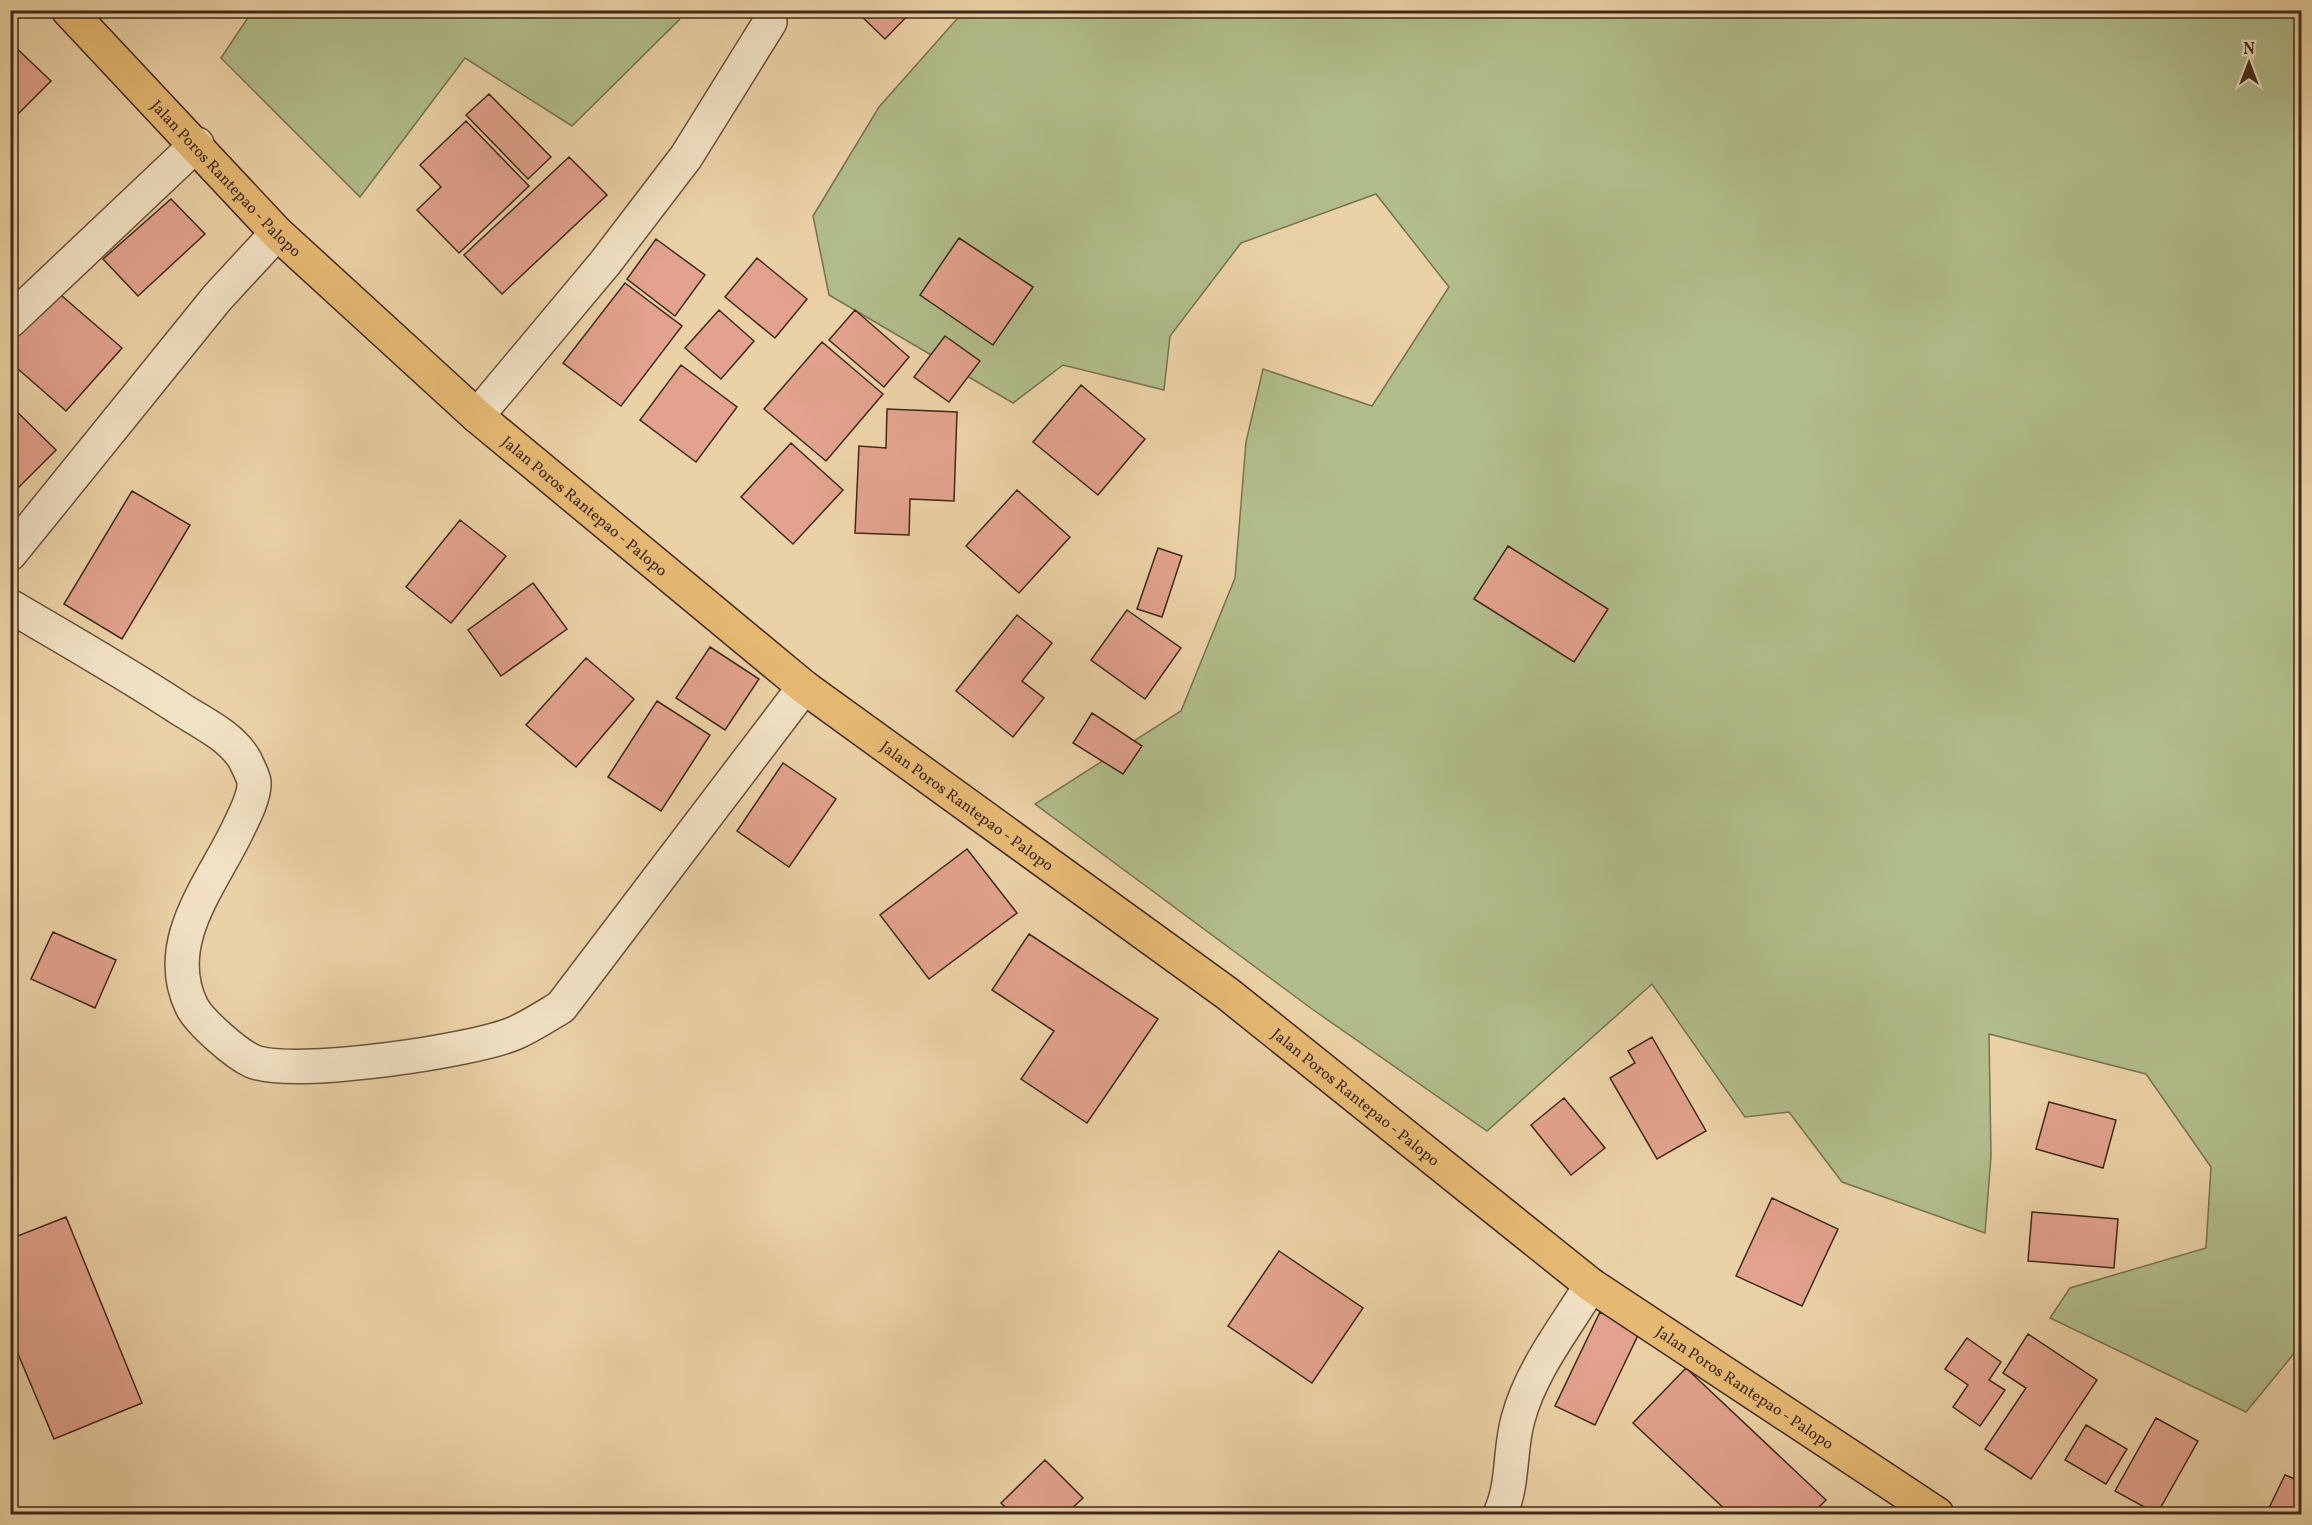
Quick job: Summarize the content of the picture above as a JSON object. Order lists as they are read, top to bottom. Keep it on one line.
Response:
{"streets":{"highway":["Jalan Poros Rantepao - Palopo"]},"north":"top"}
